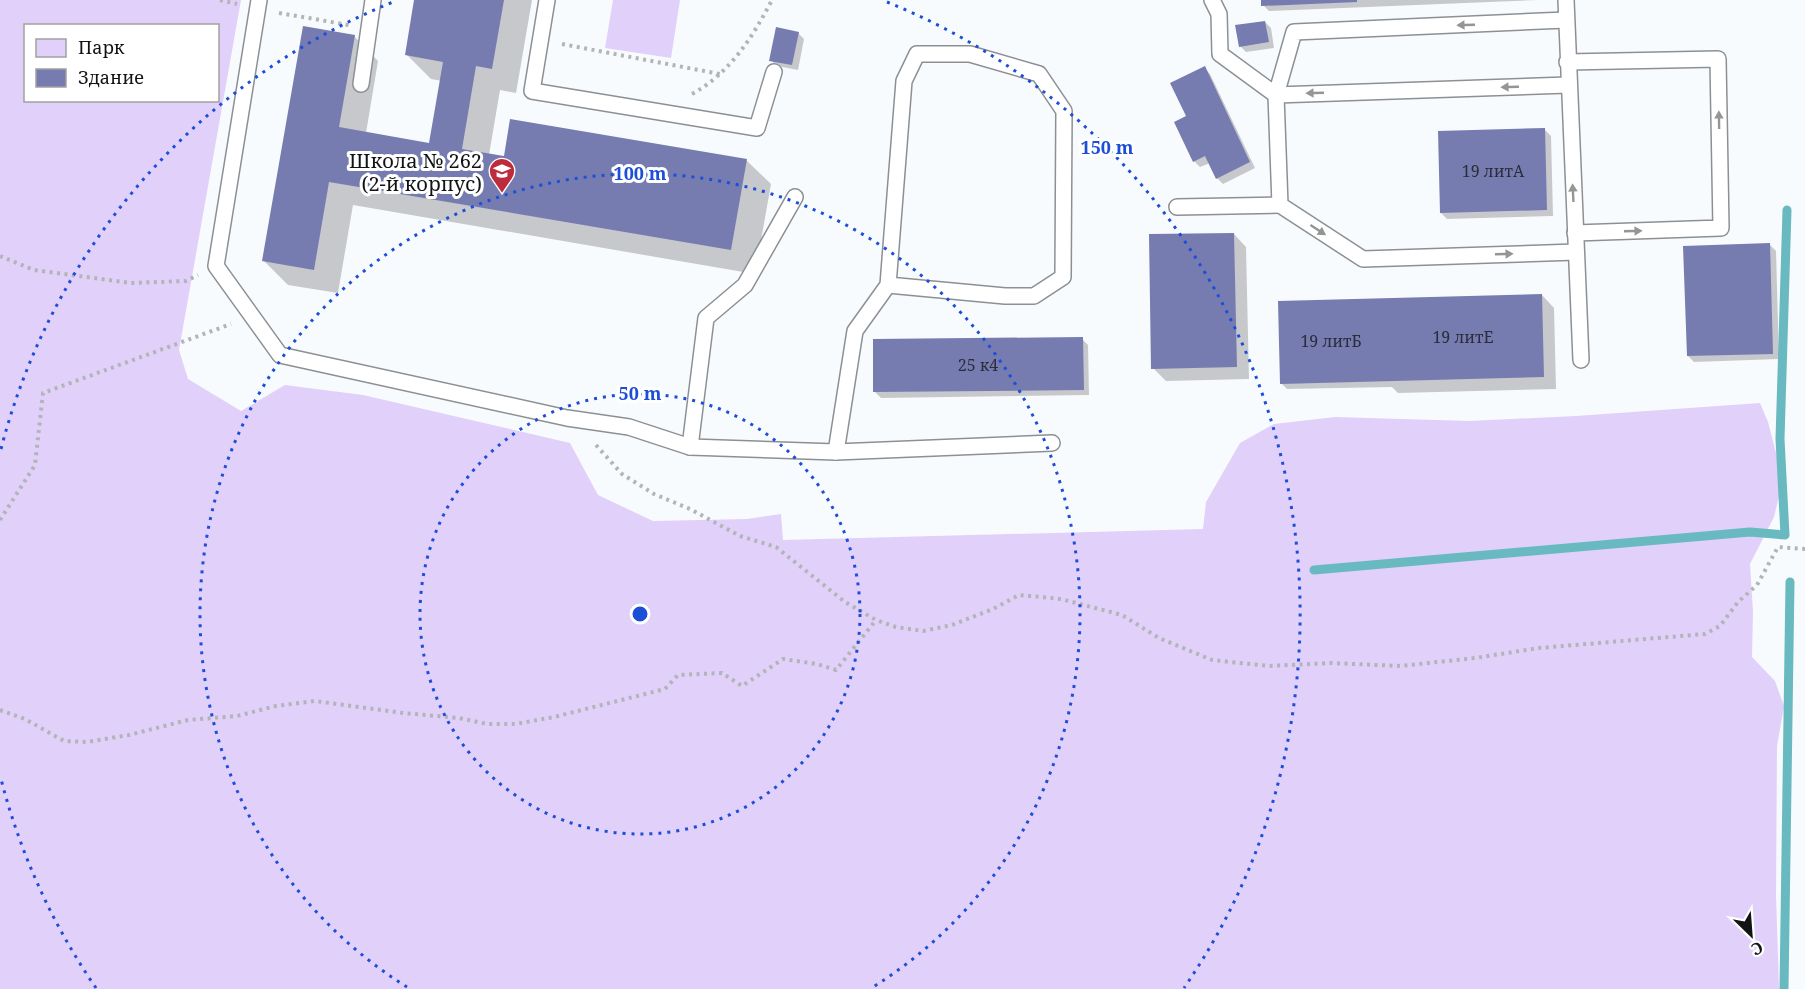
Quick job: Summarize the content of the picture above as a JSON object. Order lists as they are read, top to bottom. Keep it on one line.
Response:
{"places":{"school or university":["Школа № 262 (2-й корпус)"]},"house_numbers":["19 литА","19 литЕ","19 литБ","25 к4"],"legend":["Парк","Здание"],"north":"bottom right","rings":["150 m","100 m","50 m"]}
